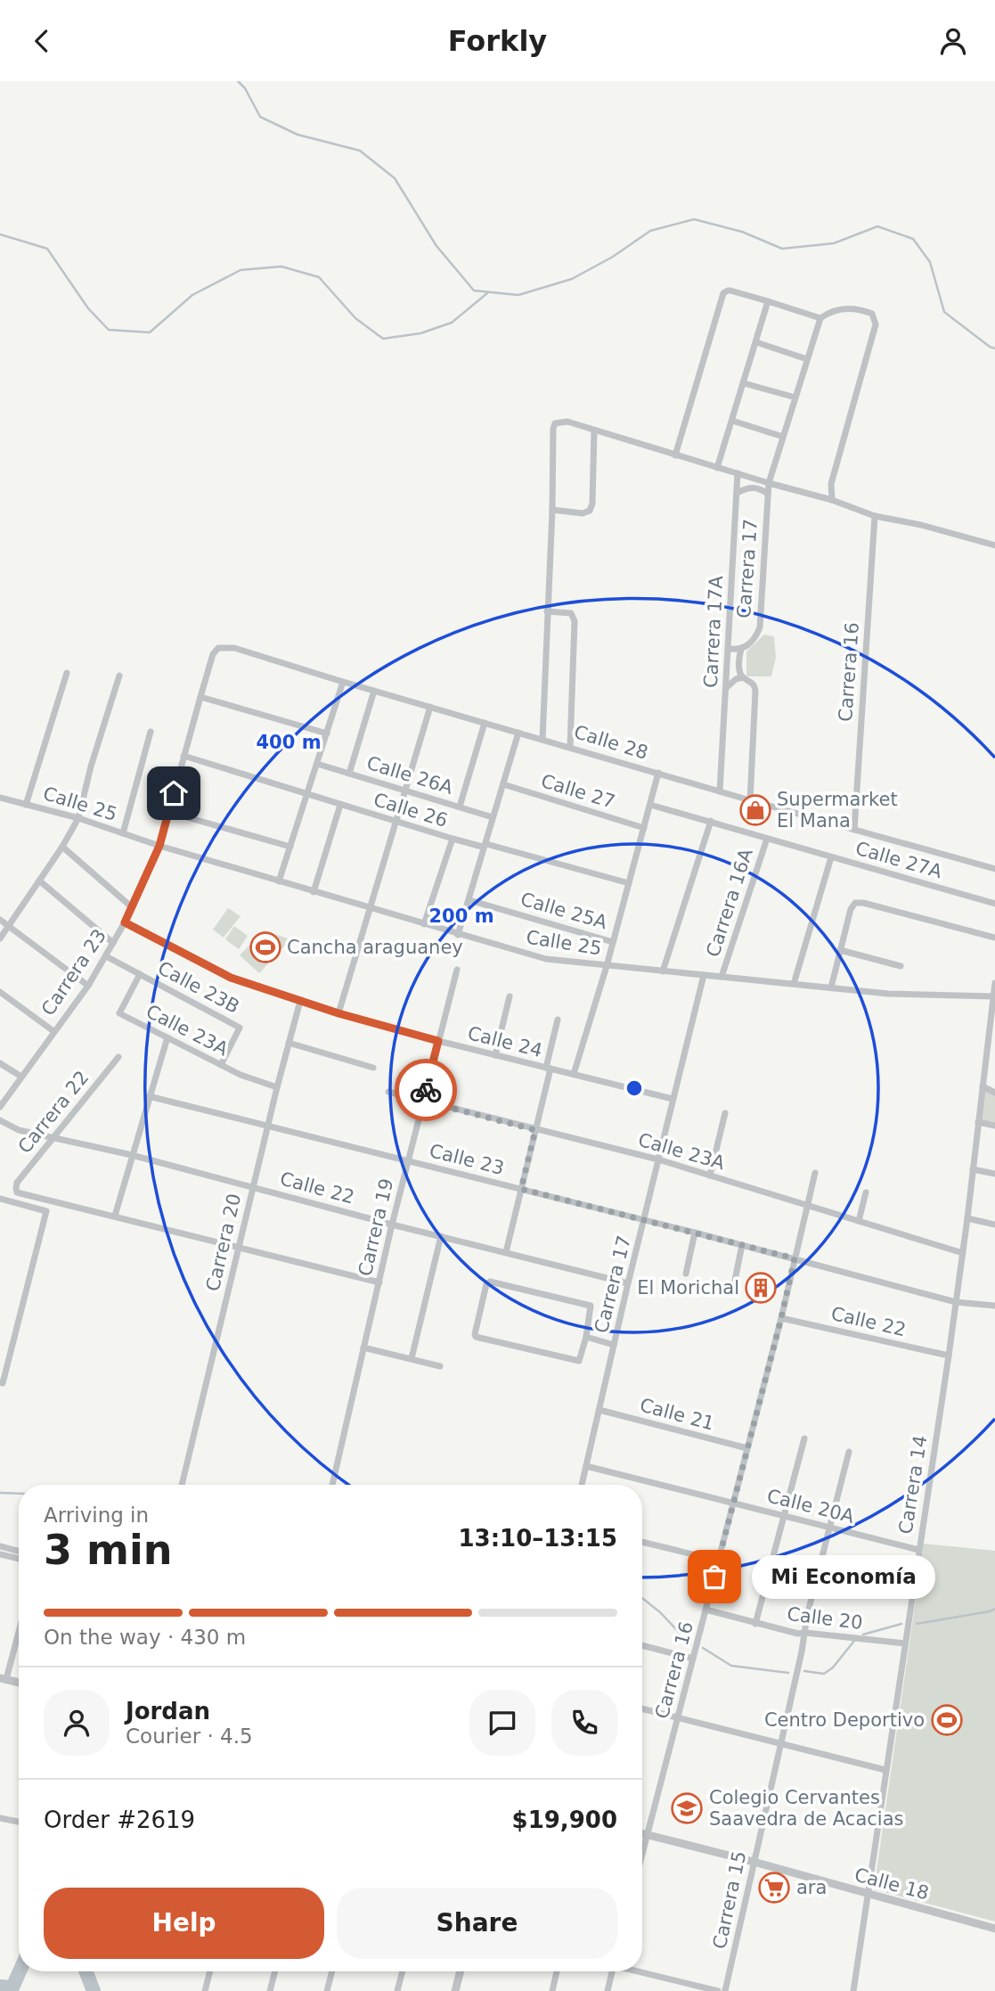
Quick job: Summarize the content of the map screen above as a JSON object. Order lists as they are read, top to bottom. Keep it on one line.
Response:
{"streets":{"street":["Carrera 17","Carrera 17A","Carrera 16","Calle 28","Calle 26A","Calle 27","Calle 25","Calle 26","Calle 27A","Carrera 16A","Calle 25A","Carrera 23","Calle 23B","Calle 23A","Calle 24","Carrera 22","Calle 23","Calle 22","Carrera 19","Carrera 20","Calle 21","Carrera 14","Calle 20A","Calle 20","Calle 18","Carrera 15"]},"crossings":[["Carrera 17","Calle 25"],["Carrera 17","Calle 23A"],["Carrera 17","Calle 24"],["Carrera 17","Calle 23"],["Carrera 17","Calle 22"],["Carrera 17","Calle 21"],["Carrera 17","Calle 20A"],["Carrera 17A","Calle 28"],["Carrera 16","Calle 28"],["Carrera 16","Calle 23A"],["Carrera 16","Calle 23"],["Carrera 16","Calle 22"],["Carrera 16","Calle 21"],["Carrera 16","Calle 20A"],["Carrera 16","Calle 20"],["Carrera 16","Calle 18"],["Calle 28","Carrera 23"],["Calle 25","Carrera 16A"],["Calle 25","Carrera 23"],["Calle 25","Carrera 14"],["Calle 26","Carrera 23"],["Calle 27A","Carrera 16A"],["Carrera 23","Calle 23B"],["Carrera 23","Calle 24"],["Calle 23B","Calle 23A"],["Calle 23A","Carrera 19"],["Calle 23A","Carrera 20"],["Calle 23A","Carrera 14"],["Calle 24","Carrera 19"],["Calle 24","Carrera 20"],["Carrera 22","Calle 22"],["Calle 23","Carrera 19"],["Calle 23","Carrera 20"],["Calle 23","Carrera 14"],["Calle 22","Carrera 19"],["Calle 22","Carrera 20"],["Calle 22","Carrera 14"],["Carrera 14","Calle 20A"],["Carrera 14","Calle 20"],["Carrera 14","Calle 18"],["Calle 20A","Carrera 15"],["Calle 20","Carrera 15"],["Calle 18","Carrera 15"]],"places":{"shop":["Supermarket El Mana"],"sports":["Cancha araguaney","Centro Deportivo"],"building":["El Morichal"],"other":["Mi Economía"],"school or university":["Colegio Cervantes Saavedra de Acacias"],"supermarket":["ara"]},"page":{"header":"Forkly","heading":["3 min","Arriving in","13:10–13:15"],"panel":["Jordan","Courier · 4.5","Order #2619","$19,900"],"bubble":"Mi Economía","bar":"On the way · 430 m","buttons":["Help","Share"]},"rings":["400 m","200 m"]}
